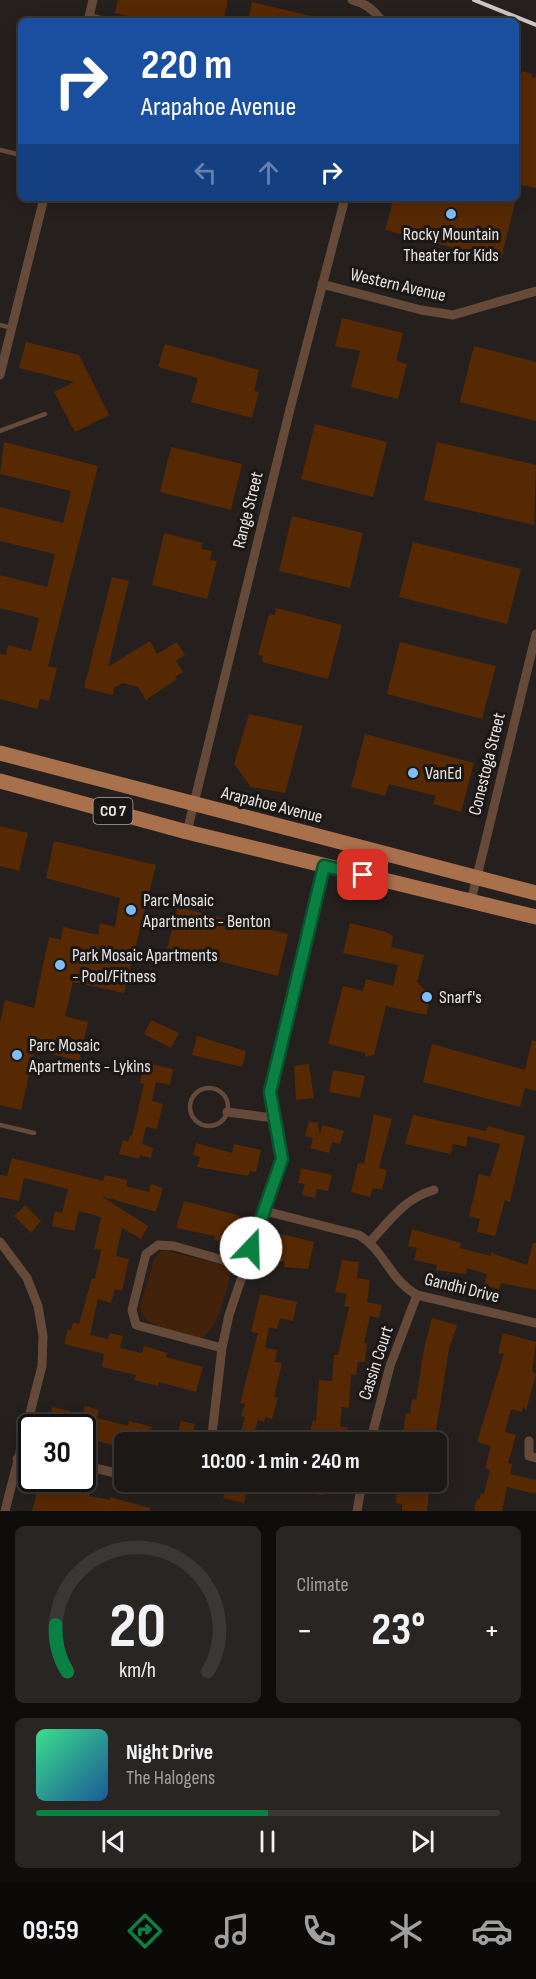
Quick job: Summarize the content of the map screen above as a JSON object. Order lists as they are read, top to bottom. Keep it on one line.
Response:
{"streets":{"main road":["Arapahoe Avenue","CO 7"],"street":["Western Avenue","Range Street","Conestoga Street","Gandhi Drive","Cassin Court"]},"crossings":[["Western Avenue","Range Street"],["Range Street","Arapahoe Avenue"],["Range Street","CO 7"],["Conestoga Street","Arapahoe Avenue"],["Conestoga Street","CO 7"],["Gandhi Drive","Cassin Court"]],"places":["Rocky Mountain Theater for Kids","VanEd","Parc Mosaic Apartments - Benton","Park Mosaic Apartments - Pool/Fitness","Snarf's","Parc Mosaic Apartments - Lykins"],"page":{"turn":["220 m","Arapahoe Avenue"],"limit":"30","trip":"10:00 · 1 min · 240 m","tile":"Climate","heat":["−","23°","+"],"song":["Night Drive","The Halogens"],"tabs":"09:59","gauge":["20","km/h"]}}
